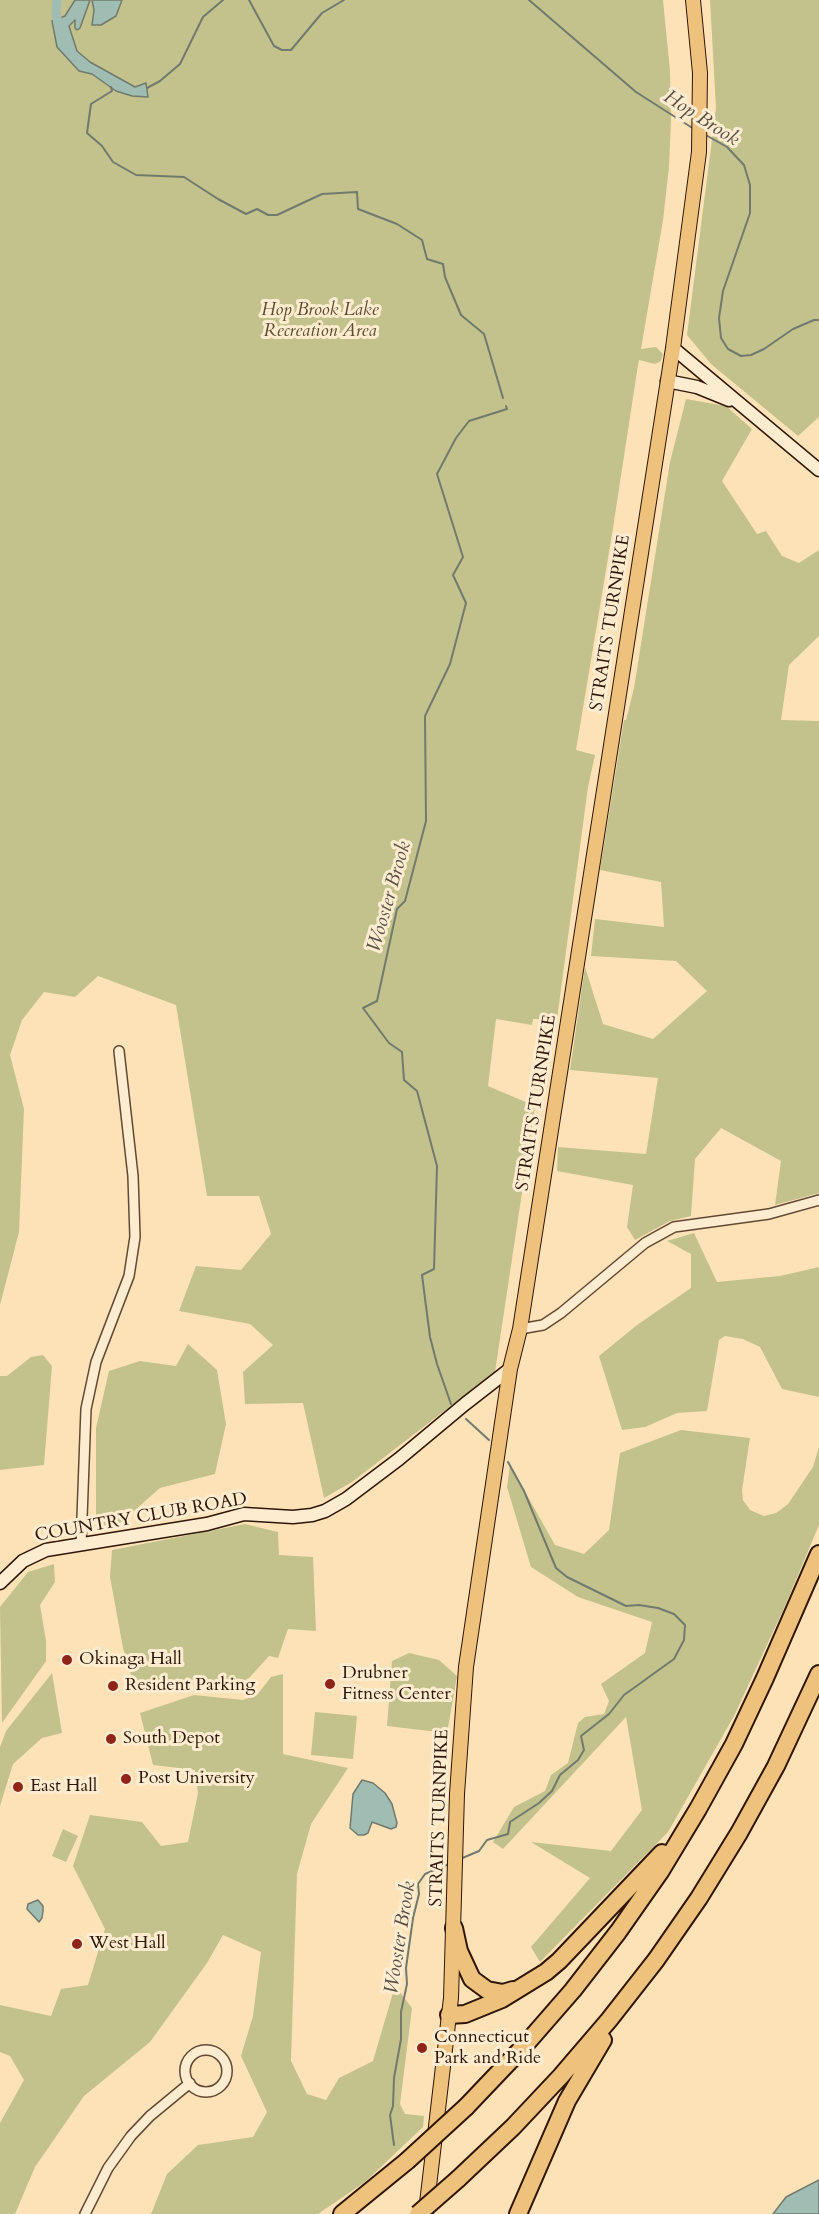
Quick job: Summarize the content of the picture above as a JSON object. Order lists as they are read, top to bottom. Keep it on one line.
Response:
{"streets":{"main road":["STRAITS TURNPIKE"],"street":["COUNTRY CLUB ROAD"]},"crossings":[["STRAITS TURNPIKE","COUNTRY CLUB ROAD"]],"water":["Hop Brook","Wooster Brook"],"parks":["Hop Brook Lake Recreation Area"],"places":["Okinaga Hall","Drubner Fitness Center","Resident Parking","South Depot","Post University","East Hall","West Hall","Connecticut Park and Ride"]}
